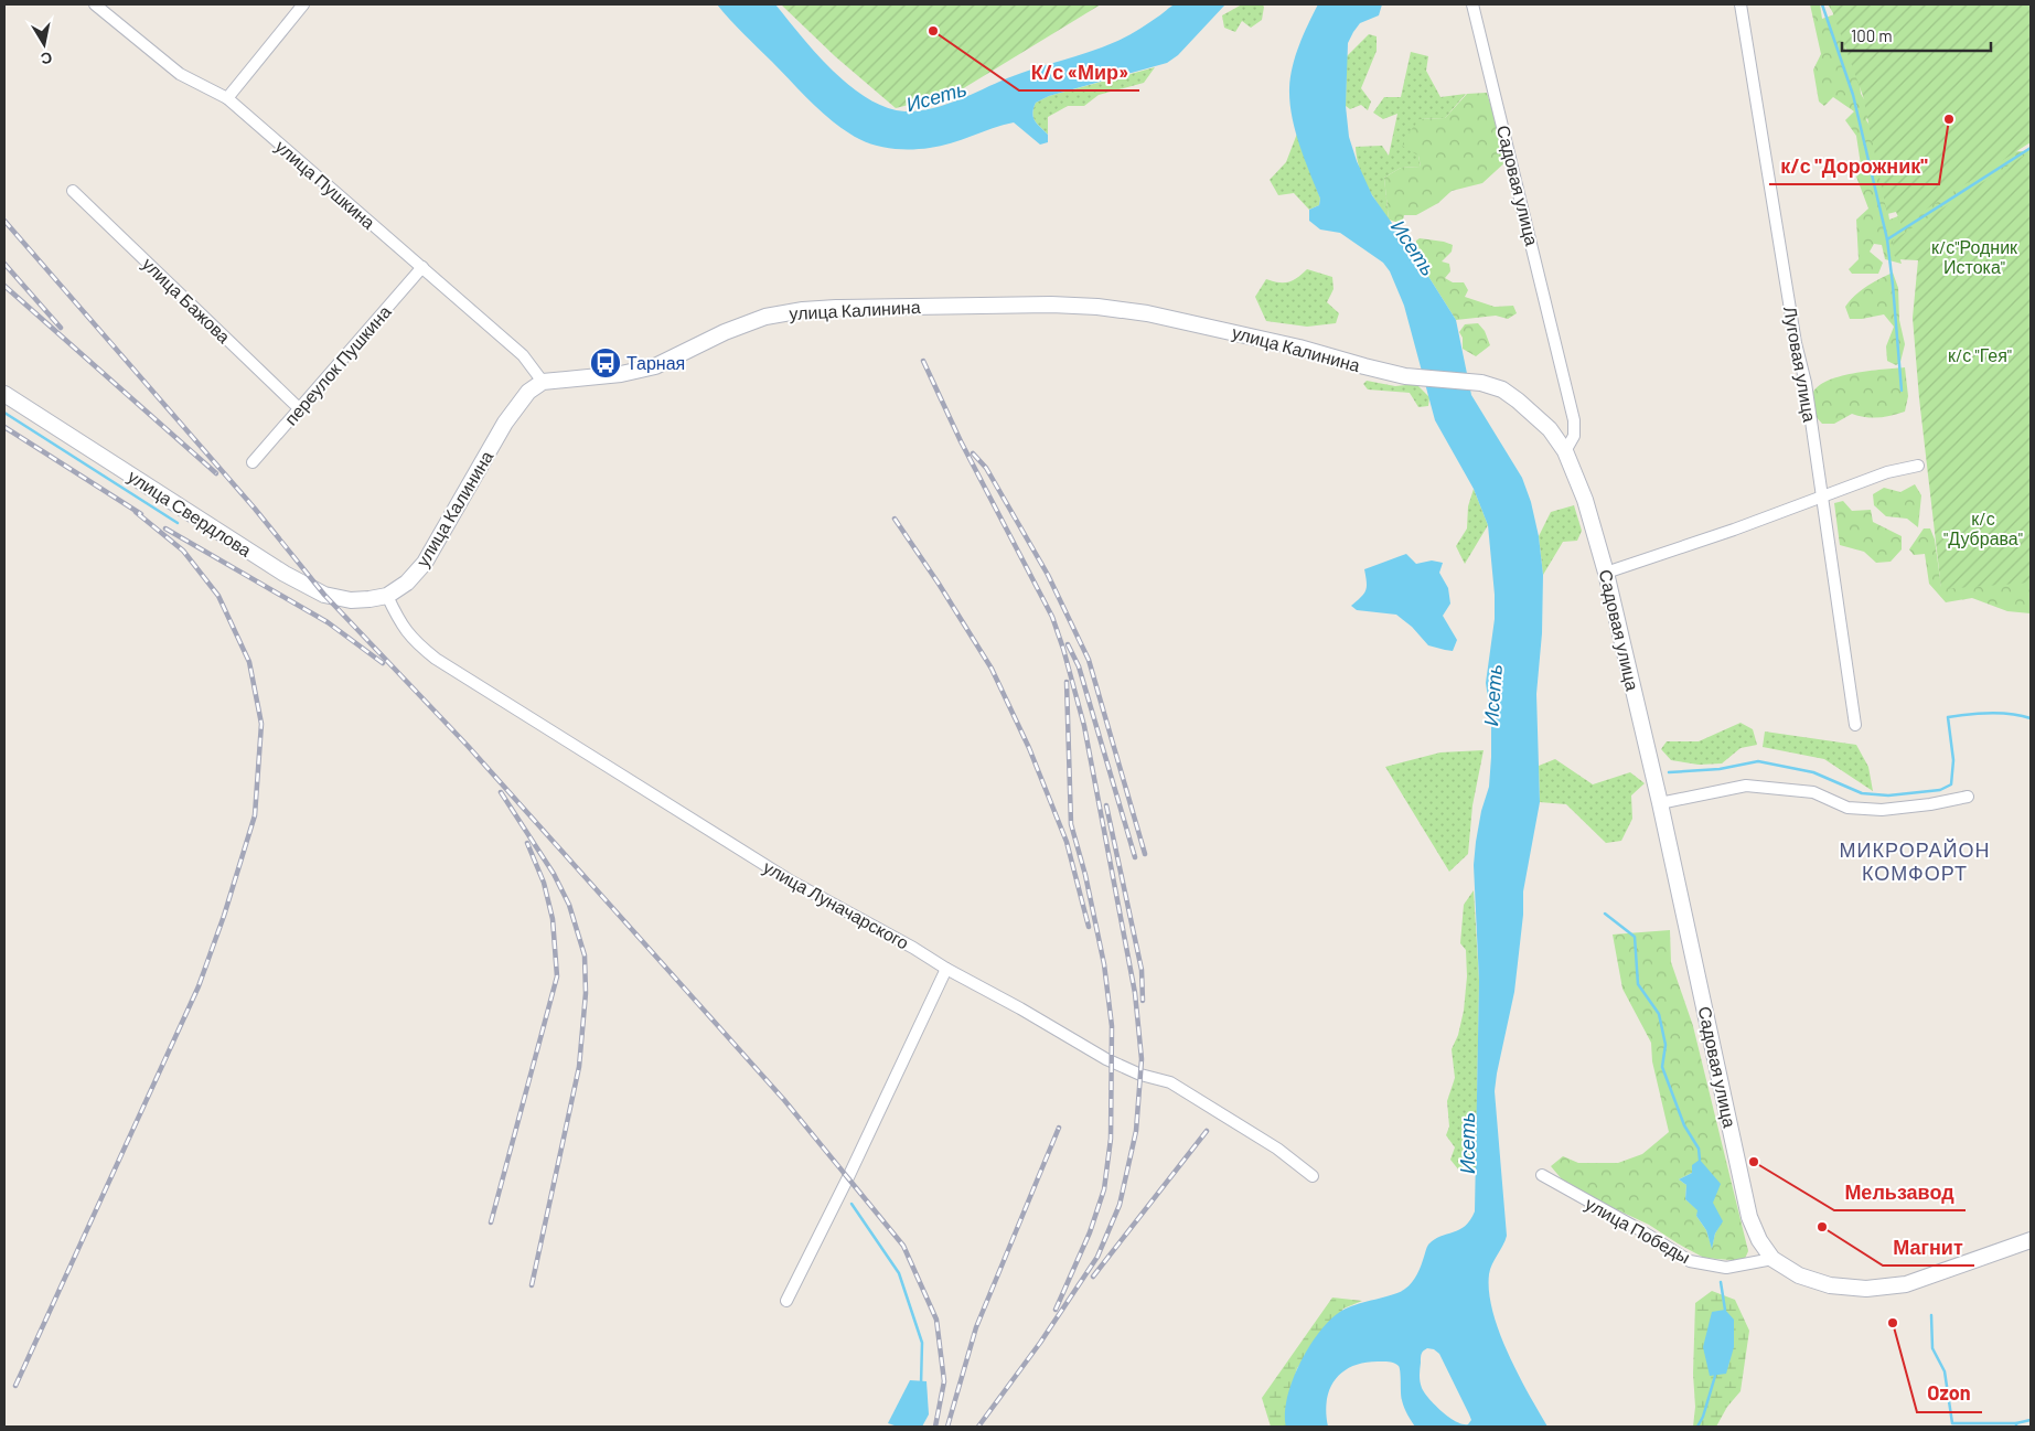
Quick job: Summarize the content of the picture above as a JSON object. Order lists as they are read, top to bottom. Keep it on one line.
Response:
{"streets":{"main road":["Садовая улица","улица Калинина","улица Свердлова"],"street":["улица Пушкина","улица Бажова","Луговая улица","переулок Пушкина","улица Луначарского","улица Победы"]},"crossings":[["улица Пушкина","улица Калинина"],["улица Пушкина","переулок Пушкина"],["Садовая улица","улица Калинина"],["Садовая улица","улица Победы"],["улица Бажова","переулок Пушкина"],["улица Калинина","улица Свердлова"],["улица Калинина","улица Луначарского"],["улица Свердлова","улица Луначарского"]],"districts":["МИКРОРАЙОН КОМФОРТ"],"water":["Исеть"],"parks":["к/с\"Родник Истока\"","к/с \"Гея\"","к/с \"Дубрава\""],"places":{"other":["К/с «Мир»","к/с \"Дорожник\"","Мельзавод","Магнит","Ozon"],"bus stop":["Тарная"]},"scale_bar":"100 m","north":"bottom"}
